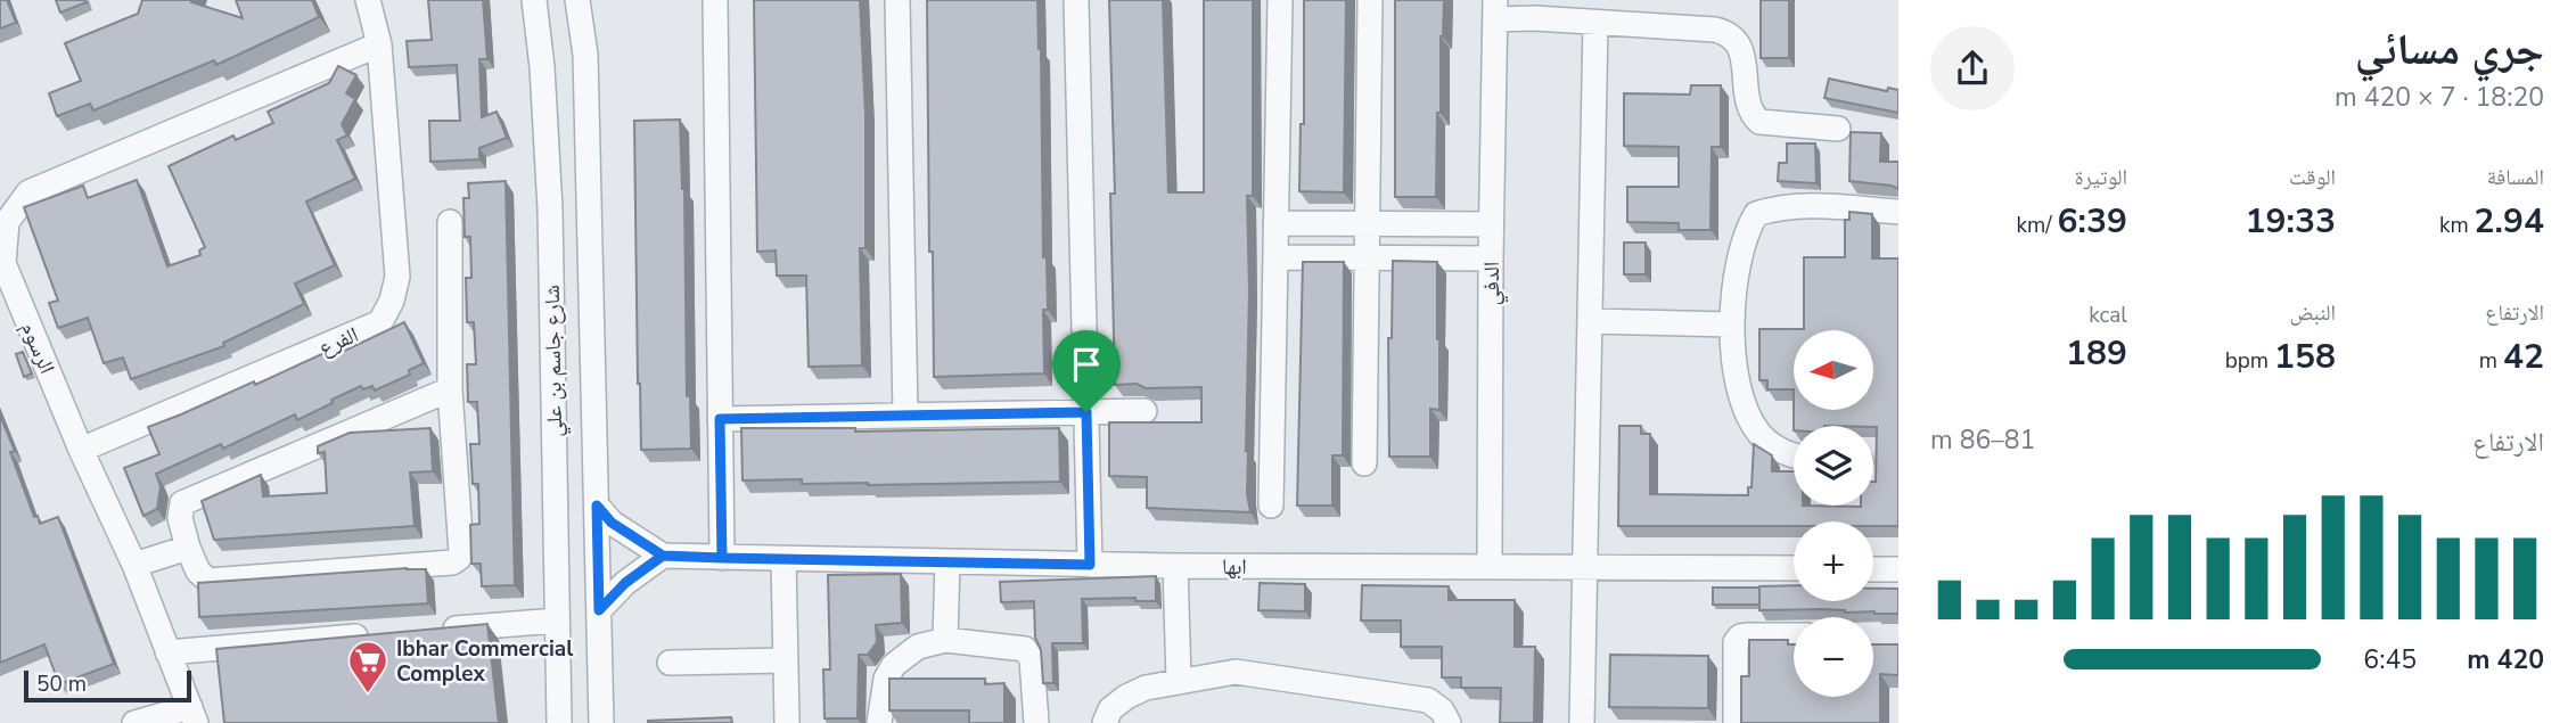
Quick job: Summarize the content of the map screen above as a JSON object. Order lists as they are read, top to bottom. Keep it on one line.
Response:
{"streets":{"street":["الدفي","الفرع","الرسوم","شارع جاسم بن علي","ابها"]},"crossings":[["الدفي","ابها"],["الفرع","الرسوم"]],"places":{"supermarket":["Ibhar Commercial Complex"]},"scale_bar":"50 m","north":"left","page":{"heading":["جري مسائي","18:20 · 7 × 420 m"],"stats":[["المسافة","2.94 km"],["الوقت","19:33"],["الوتيرة","6:39 /km"],["الارتفاع","42 m"],["النبض","158 bpm"],["kcal","189"]],"map_buttons":["+","−"],"chart":["الارتفاع","81–86 m"],"list":[{"name":"420 m","note":"6:45"}],"scale":"50 m"}}
